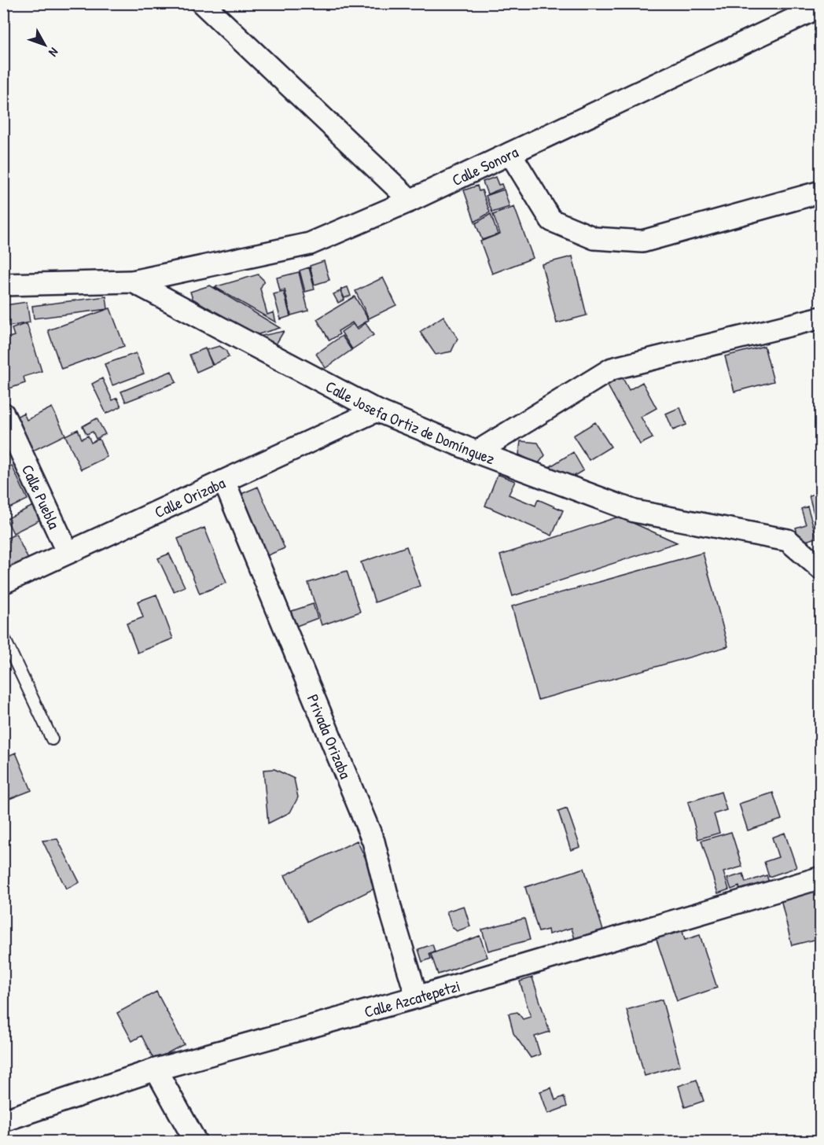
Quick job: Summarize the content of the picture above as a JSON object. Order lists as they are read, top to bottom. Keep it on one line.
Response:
{"streets":{"street":["Calle Sonora","Calle Josefa Ortiz de Domínguez","Calle Puebla","Calle Orizaba","Privada Orizaba","Calle Azcatepetzi"]},"crossings":[["Calle Sonora","Calle Josefa Ortiz de Domínguez"],["Calle Josefa Ortiz de Domínguez","Calle Orizaba"],["Calle Puebla","Calle Orizaba"],["Calle Orizaba","Privada Orizaba"],["Privada Orizaba","Calle Azcatepetzi"]],"north":"bottom right"}
